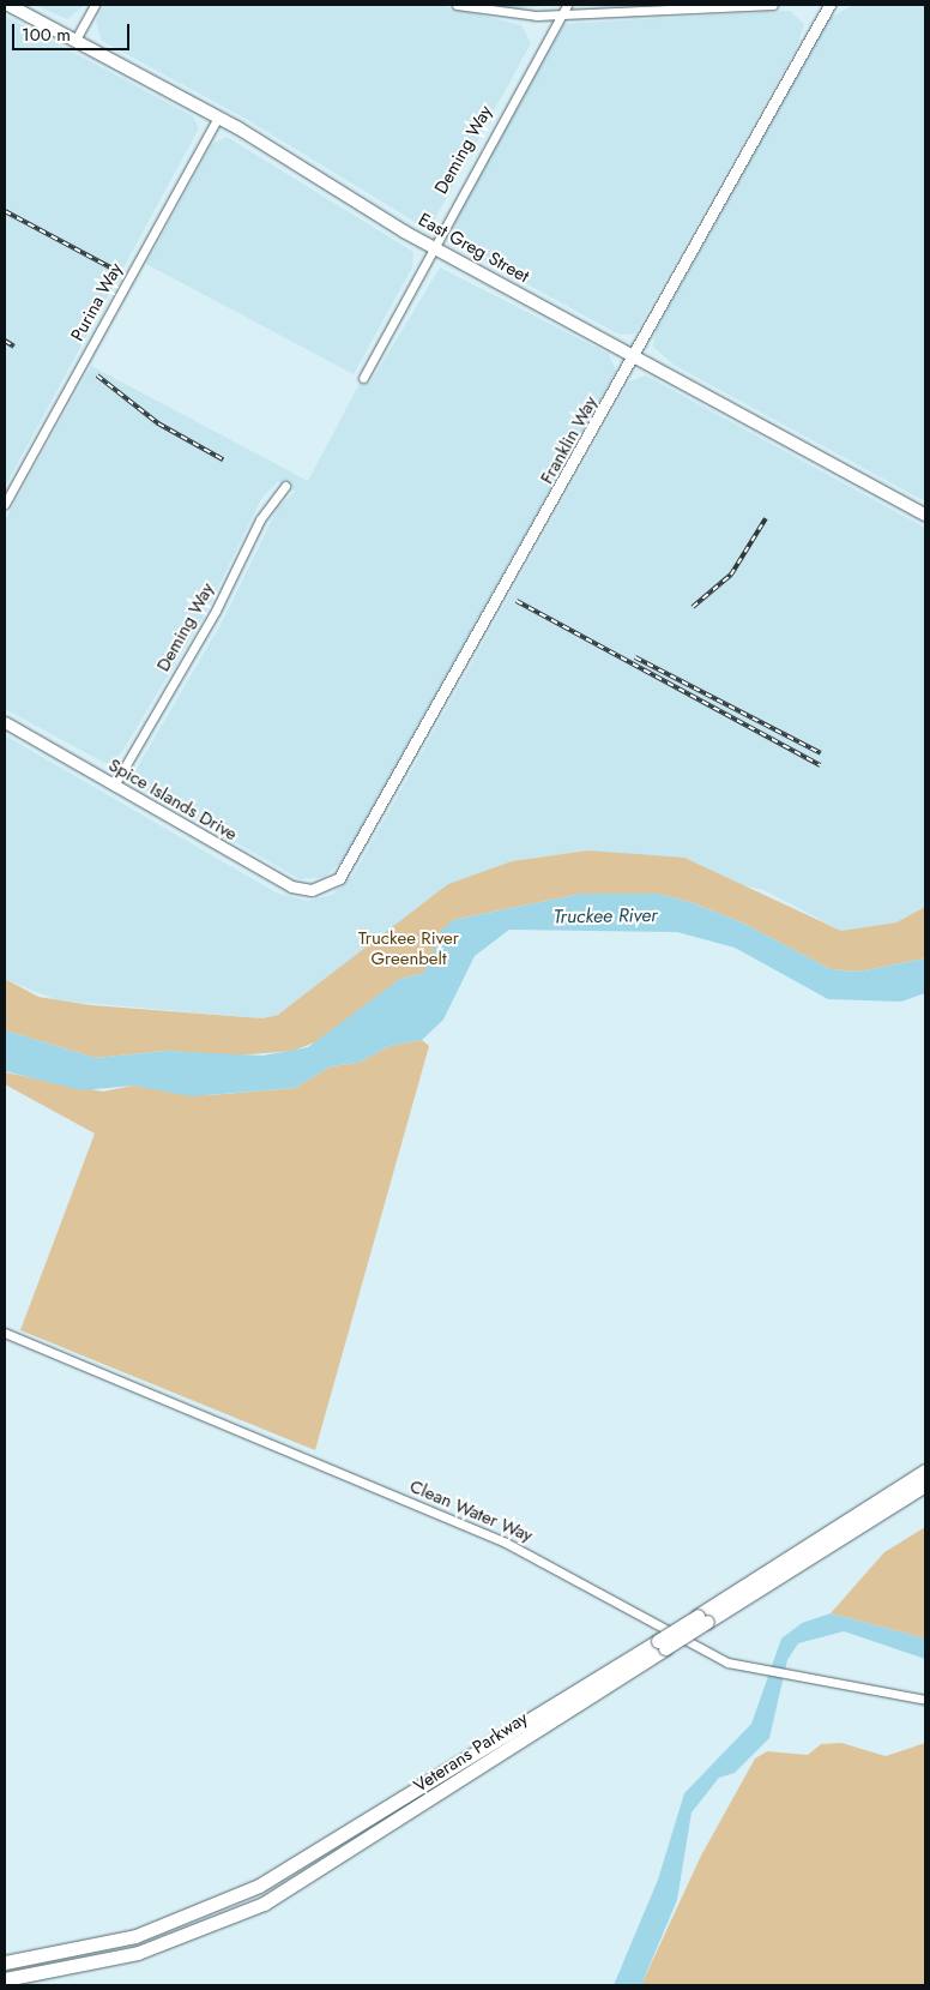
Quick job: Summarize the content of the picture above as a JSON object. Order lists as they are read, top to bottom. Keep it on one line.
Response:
{"streets":{"main road":["East Greg Street","Veterans Parkway"],"street":["Deming Way","Purina Way","Franklin Way","Spice Islands Drive","Clean Water Way"]},"crossings":[["Deming Way","East Greg Street"],["Deming Way","Spice Islands Drive"],["East Greg Street","Purina Way"],["East Greg Street","Franklin Way"],["Franklin Way","Spice Islands Drive"]],"water":["Truckee River"],"parks":["Truckee River Greenbelt"],"scale_bar":"100 m"}
